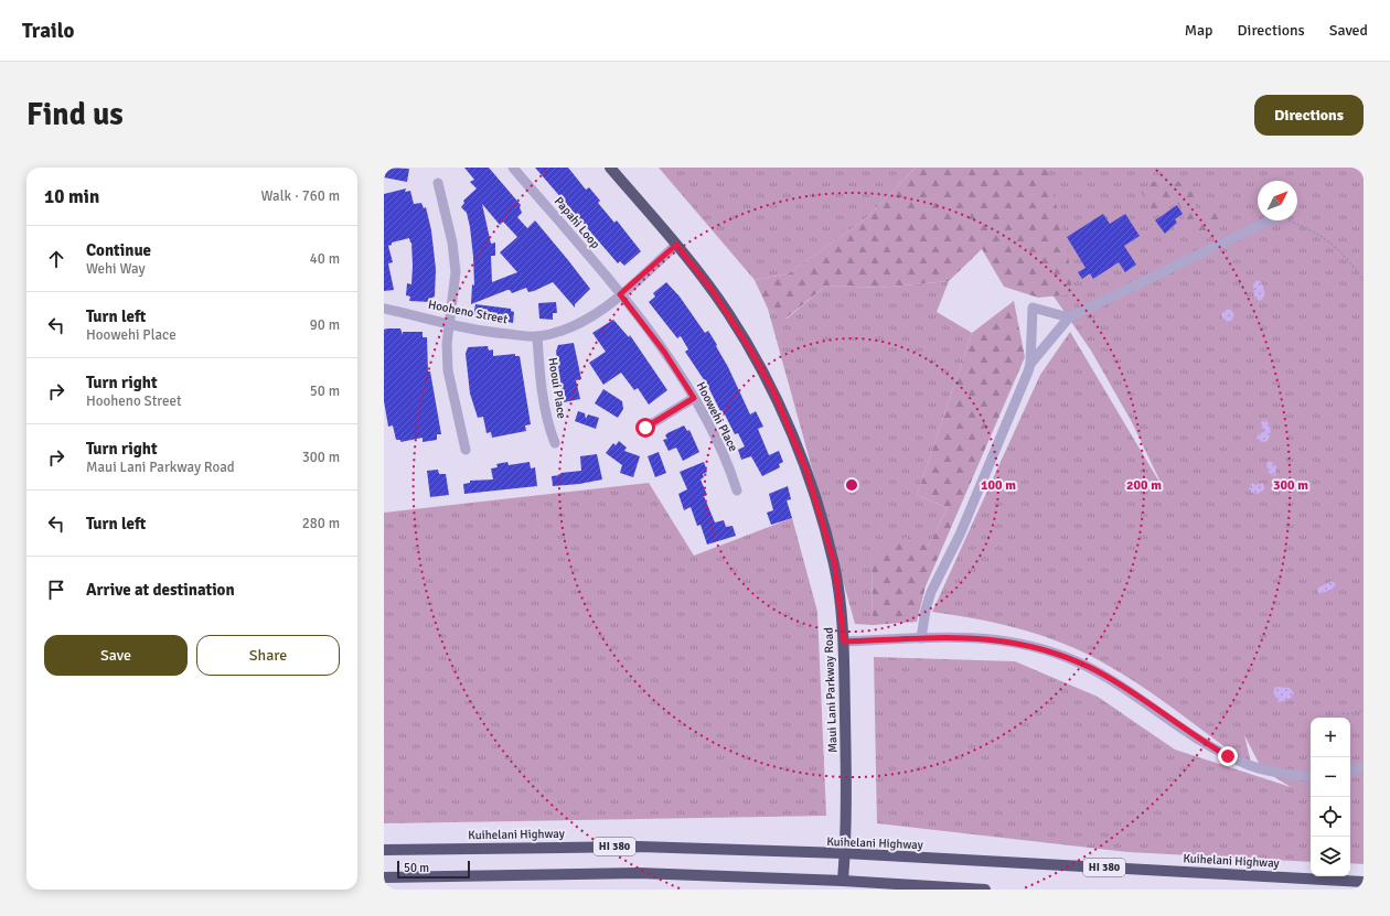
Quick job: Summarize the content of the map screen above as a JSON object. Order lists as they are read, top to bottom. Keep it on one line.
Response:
{"streets":{"main road":["Maui Lani Parkway Road","Kuihelani Highway","HI 380"],"street":["Papahi Loop","Hooheno Street","Hooui Place","Hoowehi Place"]},"crossings":[["Papahi Loop","Hooheno Street"],["Papahi Loop","Hoowehi Place"],["Hooheno Street","Hooui Place"],["Hooheno Street","Hoowehi Place"],["Hooheno Street","Maui Lani Parkway Road"],["Maui Lani Parkway Road","Kuihelani Highway"],["Maui Lani Parkway Road","HI 380"]],"scale_bar":"50 m","north":"top right","page":{"header":"Trailo","nav":["Map","Directions","Saved"],"buttons":["Directions",["Save","Share"]],"title":"Find us","heading":["10 min","Walk · 760 m"],"list":[["Continue","Wehi Way","40 m"],["Turn left","Hoowehi Place","90 m"],["Turn right","Hooheno Street","50 m"],["Turn right","Maui Lani Parkway Road","300 m"],["Turn left","280 m"],"Arrive at destination"],"map_buttons":["+","−"],"scale":"50 m"},"rings":["100 m","200 m","300 m"]}
